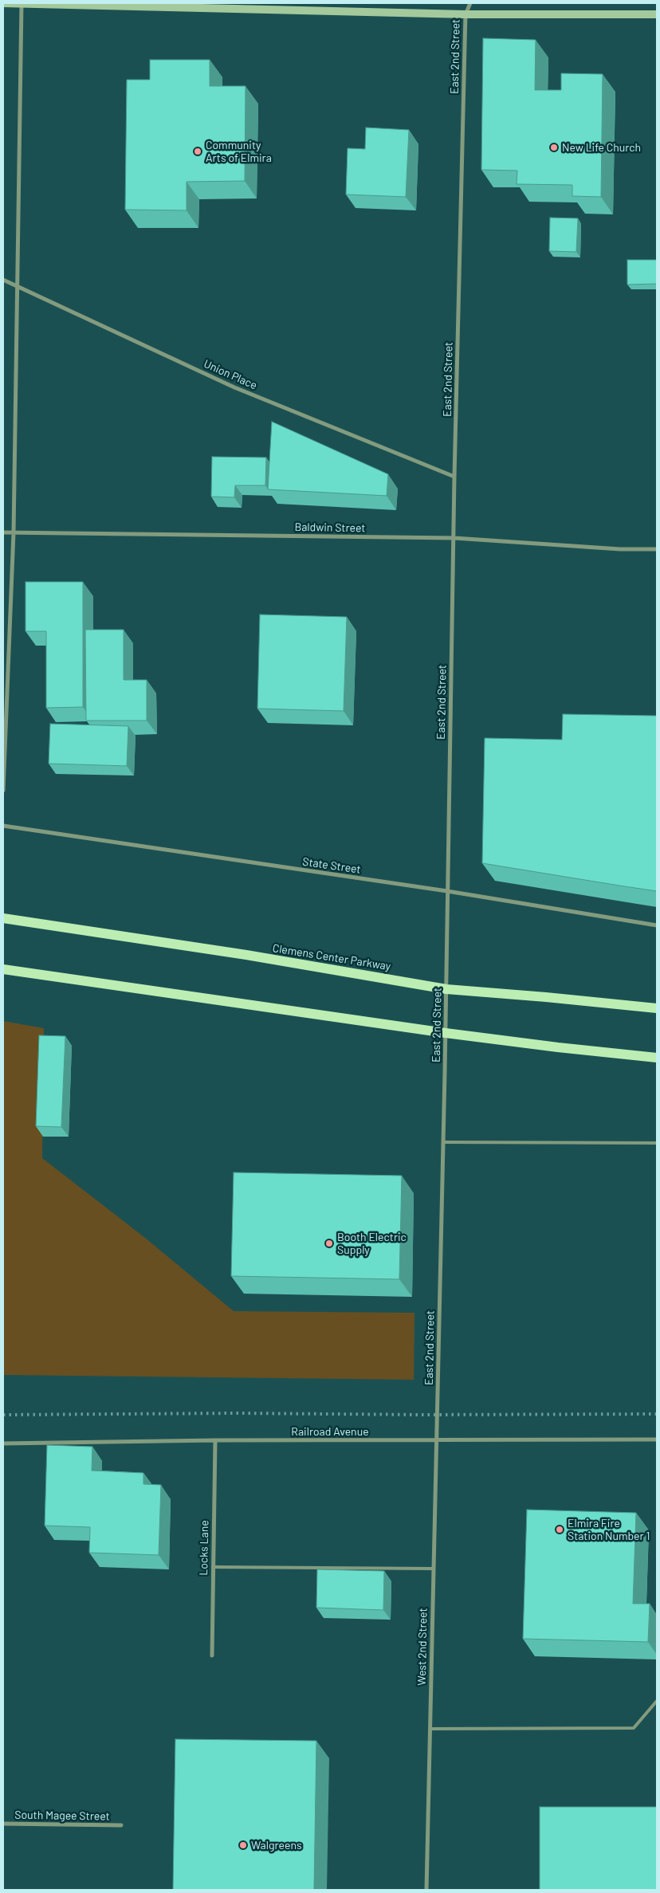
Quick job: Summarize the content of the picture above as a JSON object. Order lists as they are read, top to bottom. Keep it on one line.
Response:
{"streets":{"main road":["Clemens Center Parkway"],"street":["East 2nd Street","Union Place","Baldwin Street","State Street","Railroad Avenue","Locks Lane","West 2nd Street","South Magee Street"]},"crossings":[["East 2nd Street","Union Place"],["East 2nd Street","Baldwin Street"],["East 2nd Street","State Street"],["East 2nd Street","Clemens Center Parkway"],["East 2nd Street","West 2nd Street"],["Railroad Avenue","Locks Lane"],["Railroad Avenue","West 2nd Street"]],"places":["New Life Church","Community Arts of Elmira","Booth Electric Supply","Elmira Fire Station Number 1","Walgreens"]}
